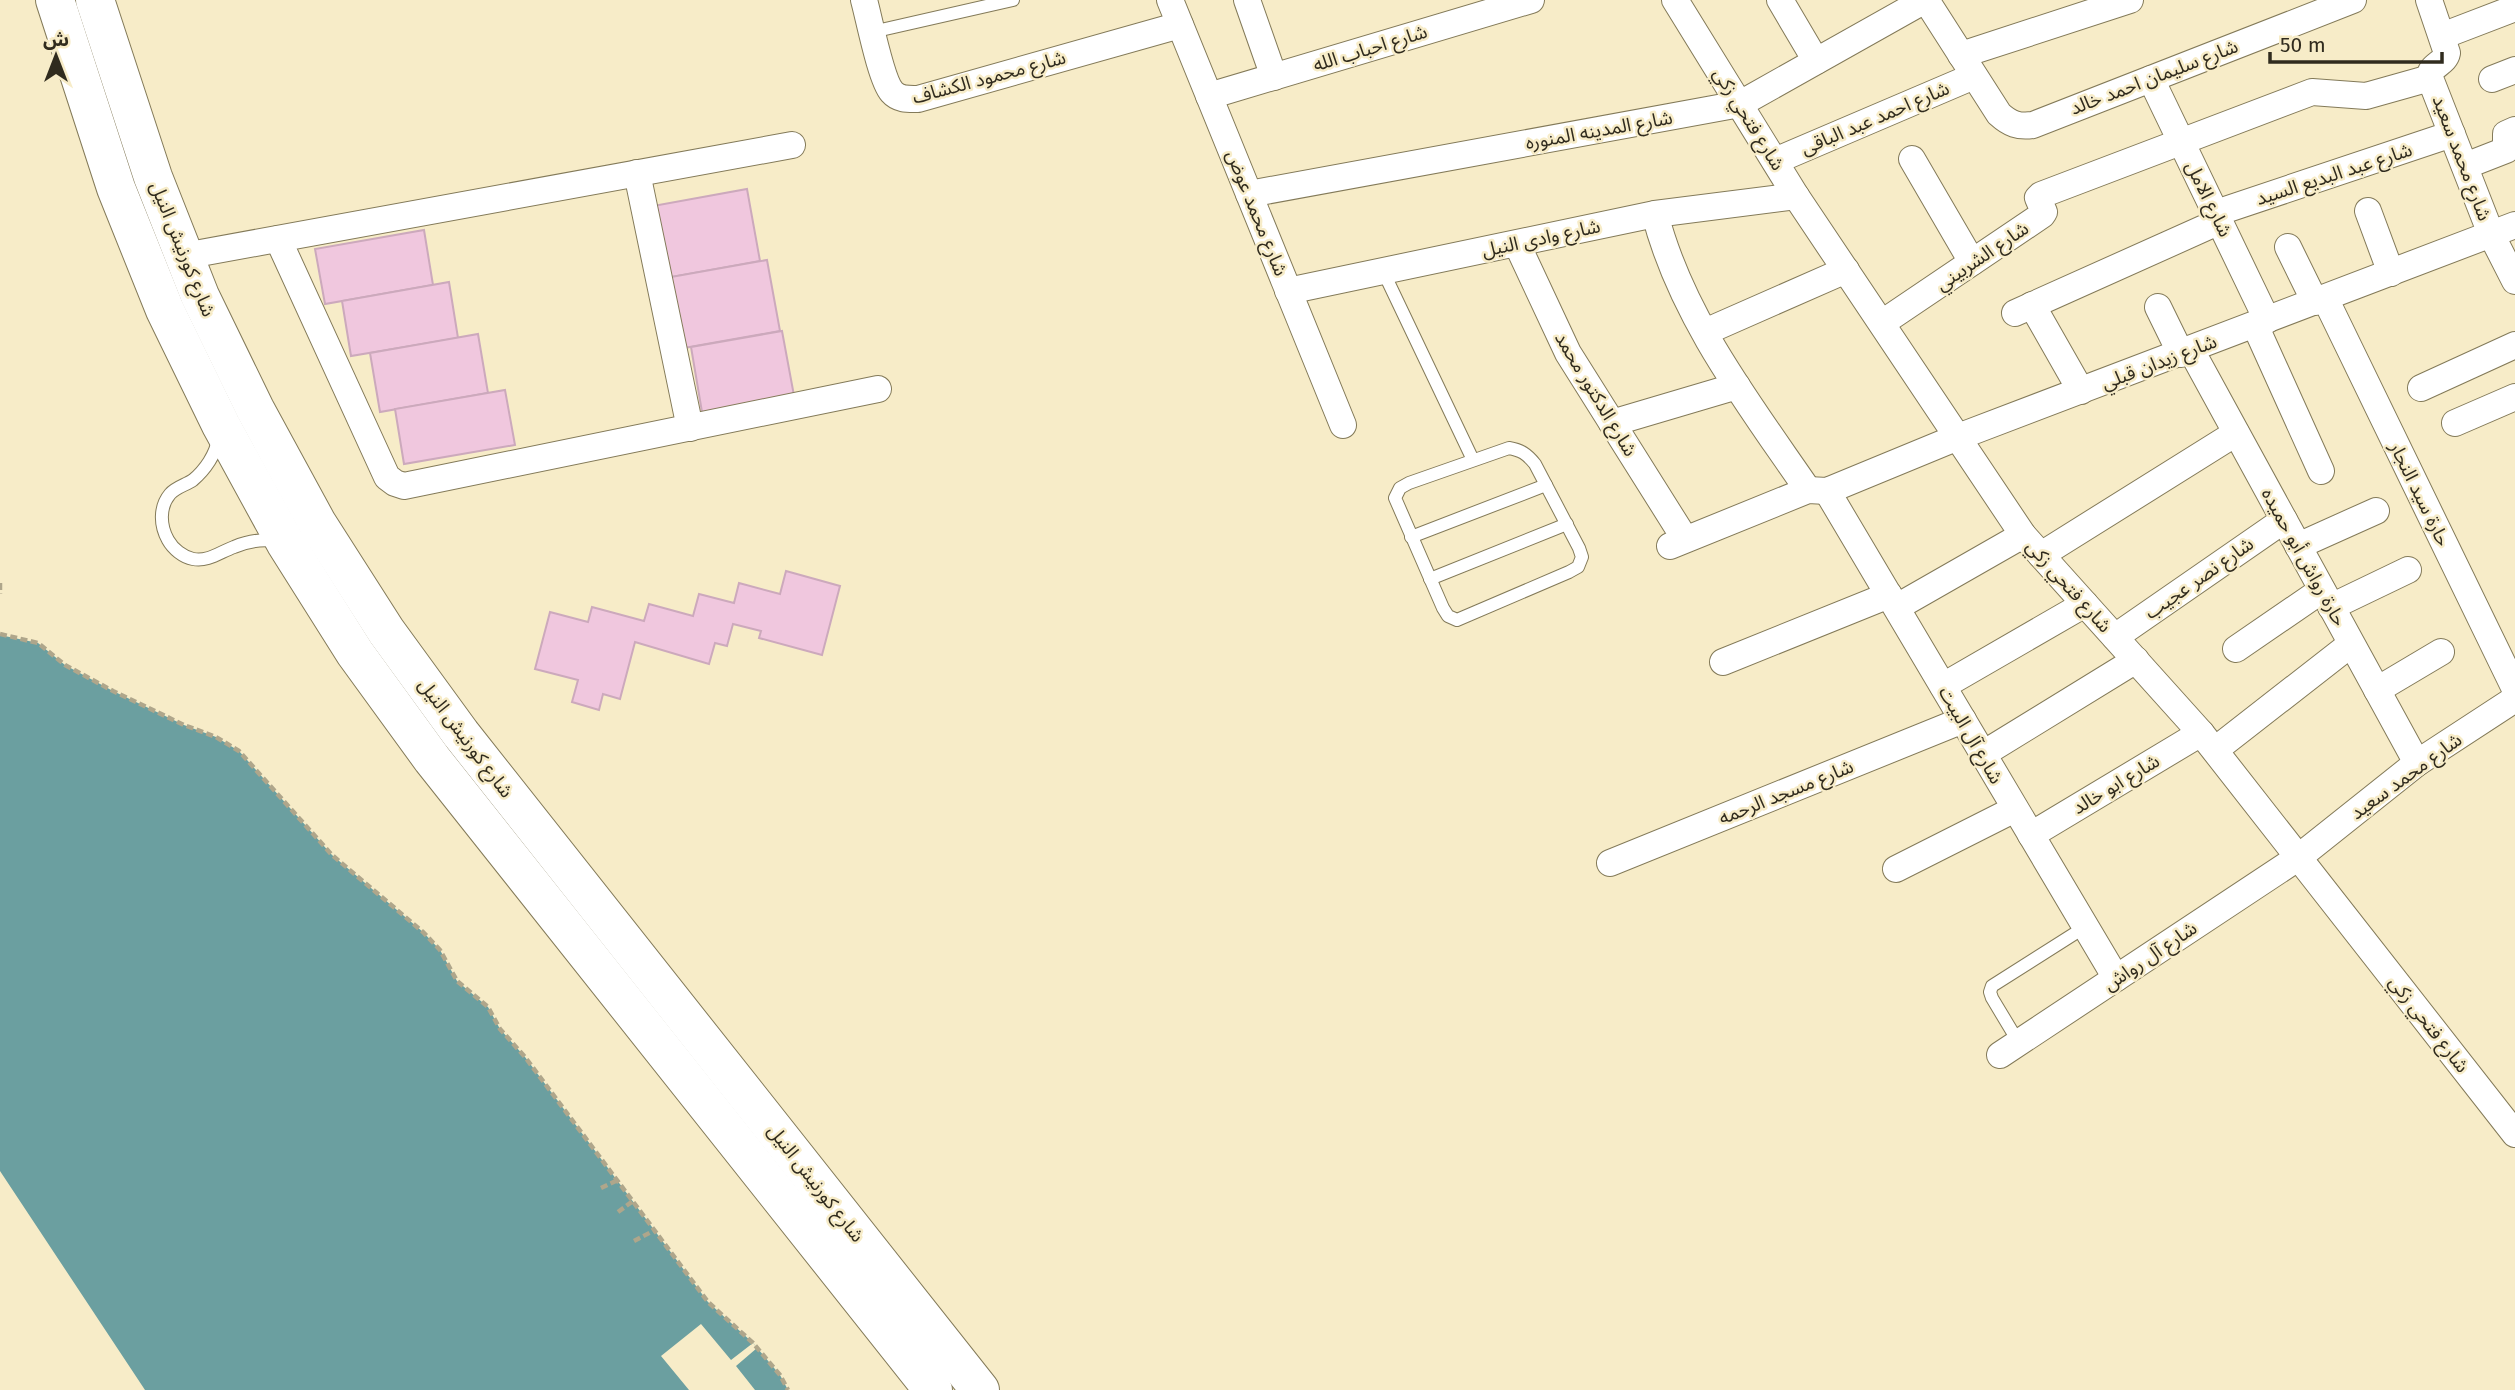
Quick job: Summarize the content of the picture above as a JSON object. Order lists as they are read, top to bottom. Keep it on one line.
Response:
{"streets":{"highway":["شارع كورنيش النيل"],"street":["شارع احباب الله","شارع محمود الكشاف","شارع سليمان احمد خالد","شارع احمد عبد الباقى","شارع فتحي زكي","شارع المدينه المنوره","شارع محمد سعيد","شارع عبد البديع السيد","شارع الامل","شارع محمد عوض","شارع وادى النيل","شارع الشربيني","شارع زيدان قبلي","شارع الدكتور محمد","حارة سيد النجار","حارة رواش أبو حميده","شارع نصر عجيب","شارع آل البيت","شارع ابو خالد","شارع مسجد الرحمه","شارع آل رواش"]},"crossings":[["شارع احباب الله","شارع محمد عوض"],["شارع محمود الكشاف","شارع محمد عوض"],["شارع سليمان احمد خالد","شارع احمد عبد الباقى"],["شارع سليمان احمد خالد","شارع الامل"],["شارع احمد عبد الباقى","شارع فتحي زكي"],["شارع فتحي زكي","شارع المدينه المنوره"],["شارع فتحي زكي","شارع محمد سعيد"],["شارع فتحي زكي","شارع وادى النيل"],["شارع فتحي زكي","شارع الشربيني"],["شارع فتحي زكي","شارع زيدان قبلي"],["شارع فتحي زكي","شارع نصر عجيب"],["شارع فتحي زكي","شارع ابو خالد"],["شارع فتحي زكي","شارع آل رواش"],["شارع المدينه المنوره","شارع محمد عوض"],["شارع محمد سعيد","شارع عبد البديع السيد"],["شارع محمد سعيد","شارع زيدان قبلي"],["شارع محمد سعيد","حارة رواش أبو حميده"],["شارع محمد سعيد","شارع آل رواش"],["شارع عبد البديع السيد","شارع الامل"],["شارع عبد البديع السيد","شارع زيدان قبلي"],["شارع الامل","شارع الشربيني"],["شارع الامل","شارع زيدان قبلي"],["شارع محمد عوض","شارع وادى النيل"],["شارع وادى النيل","شارع الدكتور محمد"],["شارع وادى النيل","شارع آل البيت"],["شارع زيدان قبلي","شارع الدكتور محمد"],["شارع زيدان قبلي","حارة سيد النجار"],["شارع زيدان قبلي","حارة رواش أبو حميده"],["شارع زيدان قبلي","شارع آل البيت"],["حارة رواش أبو حميده","شارع نصر عجيب"],["حارة رواش أبو حميده","شارع ابو خالد"],["شارع آل البيت","شارع ابو خالد"],["شارع آل البيت","شارع مسجد الرحمه"],["شارع آل البيت","شارع آل رواش"]],"scale_bar":"50 m","north":"top"}
